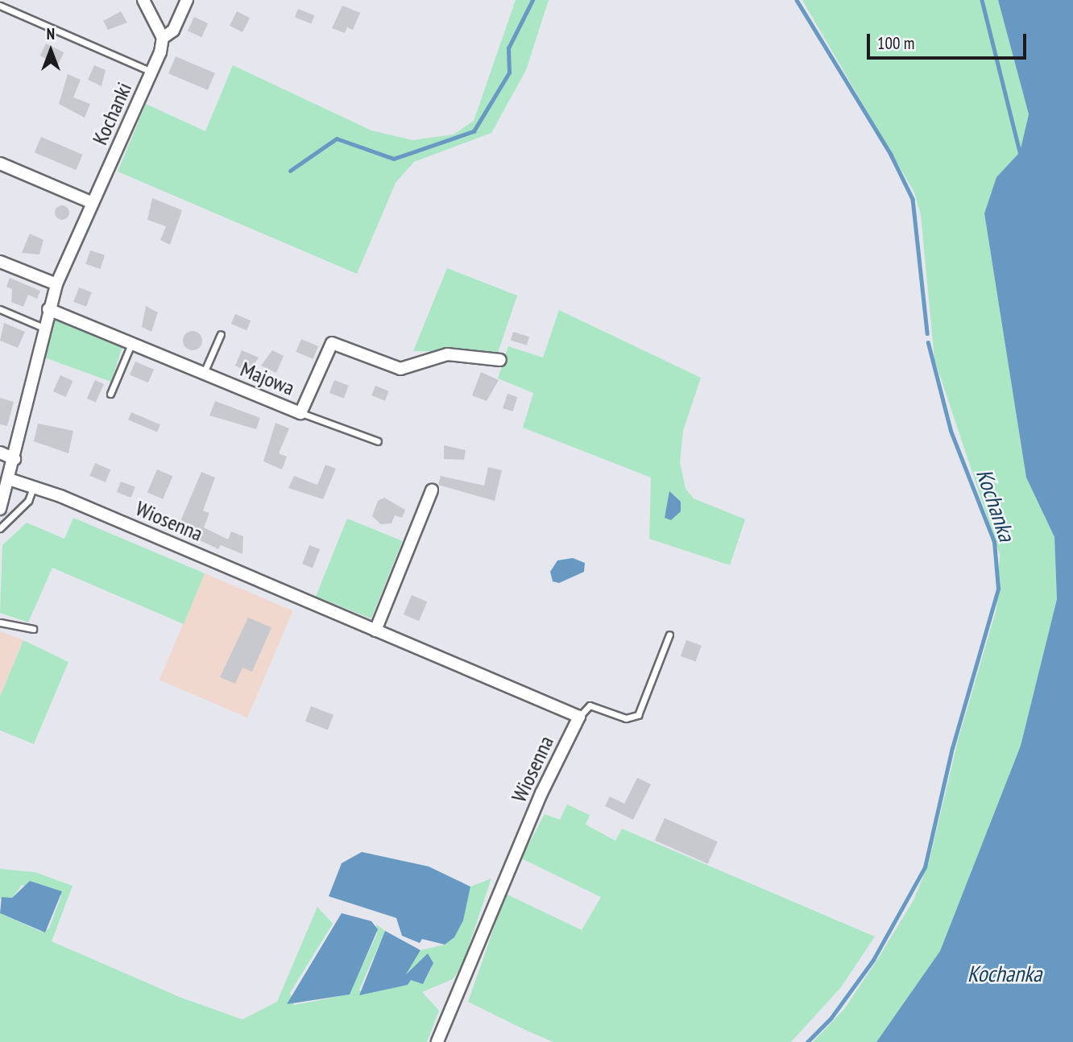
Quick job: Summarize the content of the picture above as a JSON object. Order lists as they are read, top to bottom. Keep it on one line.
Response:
{"streets":{"street":["Kochanki","Majowa","Wiosenna"]},"crossings":[["Kochanki","Majowa"],["Kochanki","Wiosenna"]],"water":["Kochanka"],"scale_bar":"100 m","north":"top"}
